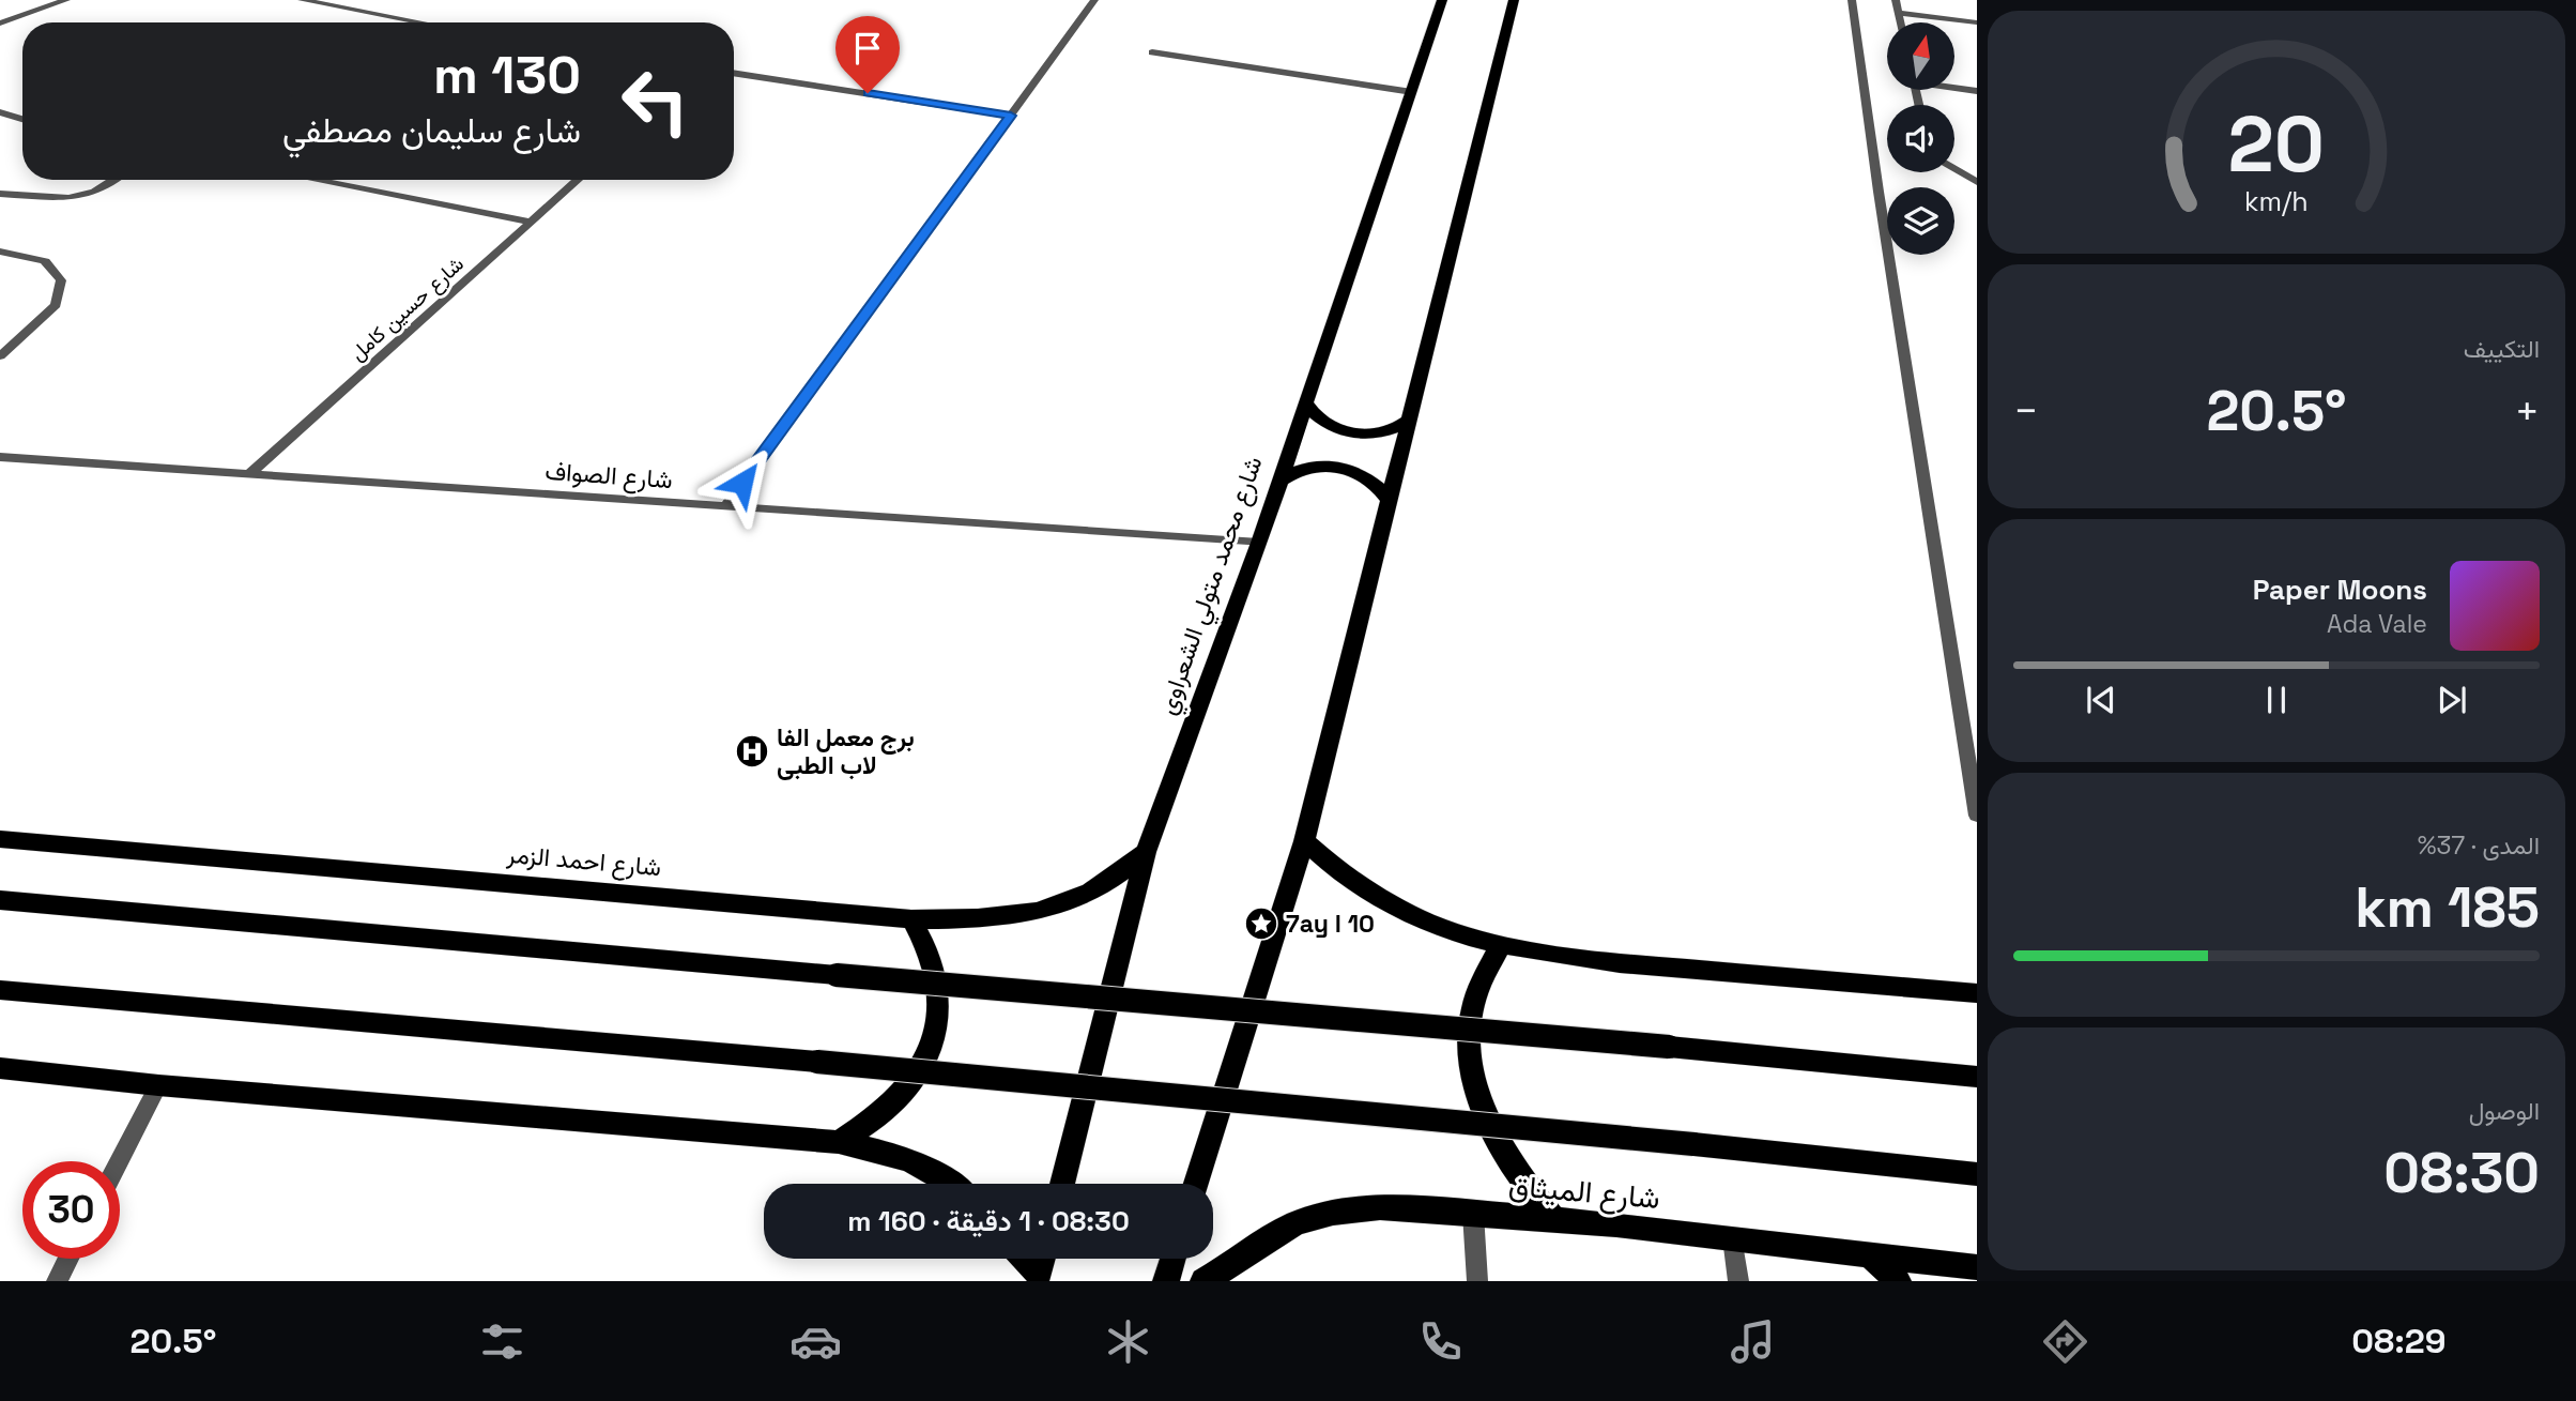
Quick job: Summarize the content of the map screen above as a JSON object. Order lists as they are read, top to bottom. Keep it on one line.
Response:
{"streets":{"main road":["شارع محمد متولي الشعراوي","شارع احمد الزمر","شارع الميثاق"],"street":["شارع حسين كامل","شارع الصواف"]},"crossings":[["شارع حسين كامل","شارع الصواف"],["شارع الصواف","شارع محمد متولي الشعراوي"],["شارع محمد متولي الشعراوي","شارع احمد الزمر"]],"places":{"hospital":["برج معمل الفا لاب الطبى"],"place":["7ay l 10"]},"north":"top","page":{"turn":["130 m","شارع سليمان مصطفي"],"tile":["التكييف",["المدى · 37%","185 km"],["الوصول","08:30"]],"heat":["−","20.5°","+"],"song":["Paper Moons","Ada Vale"],"limit":"30","trip":"08:30 · 1 دقيقة · 160 m","tabs":["08:29","20.5°"],"gauge":["20","km/h"]}}
